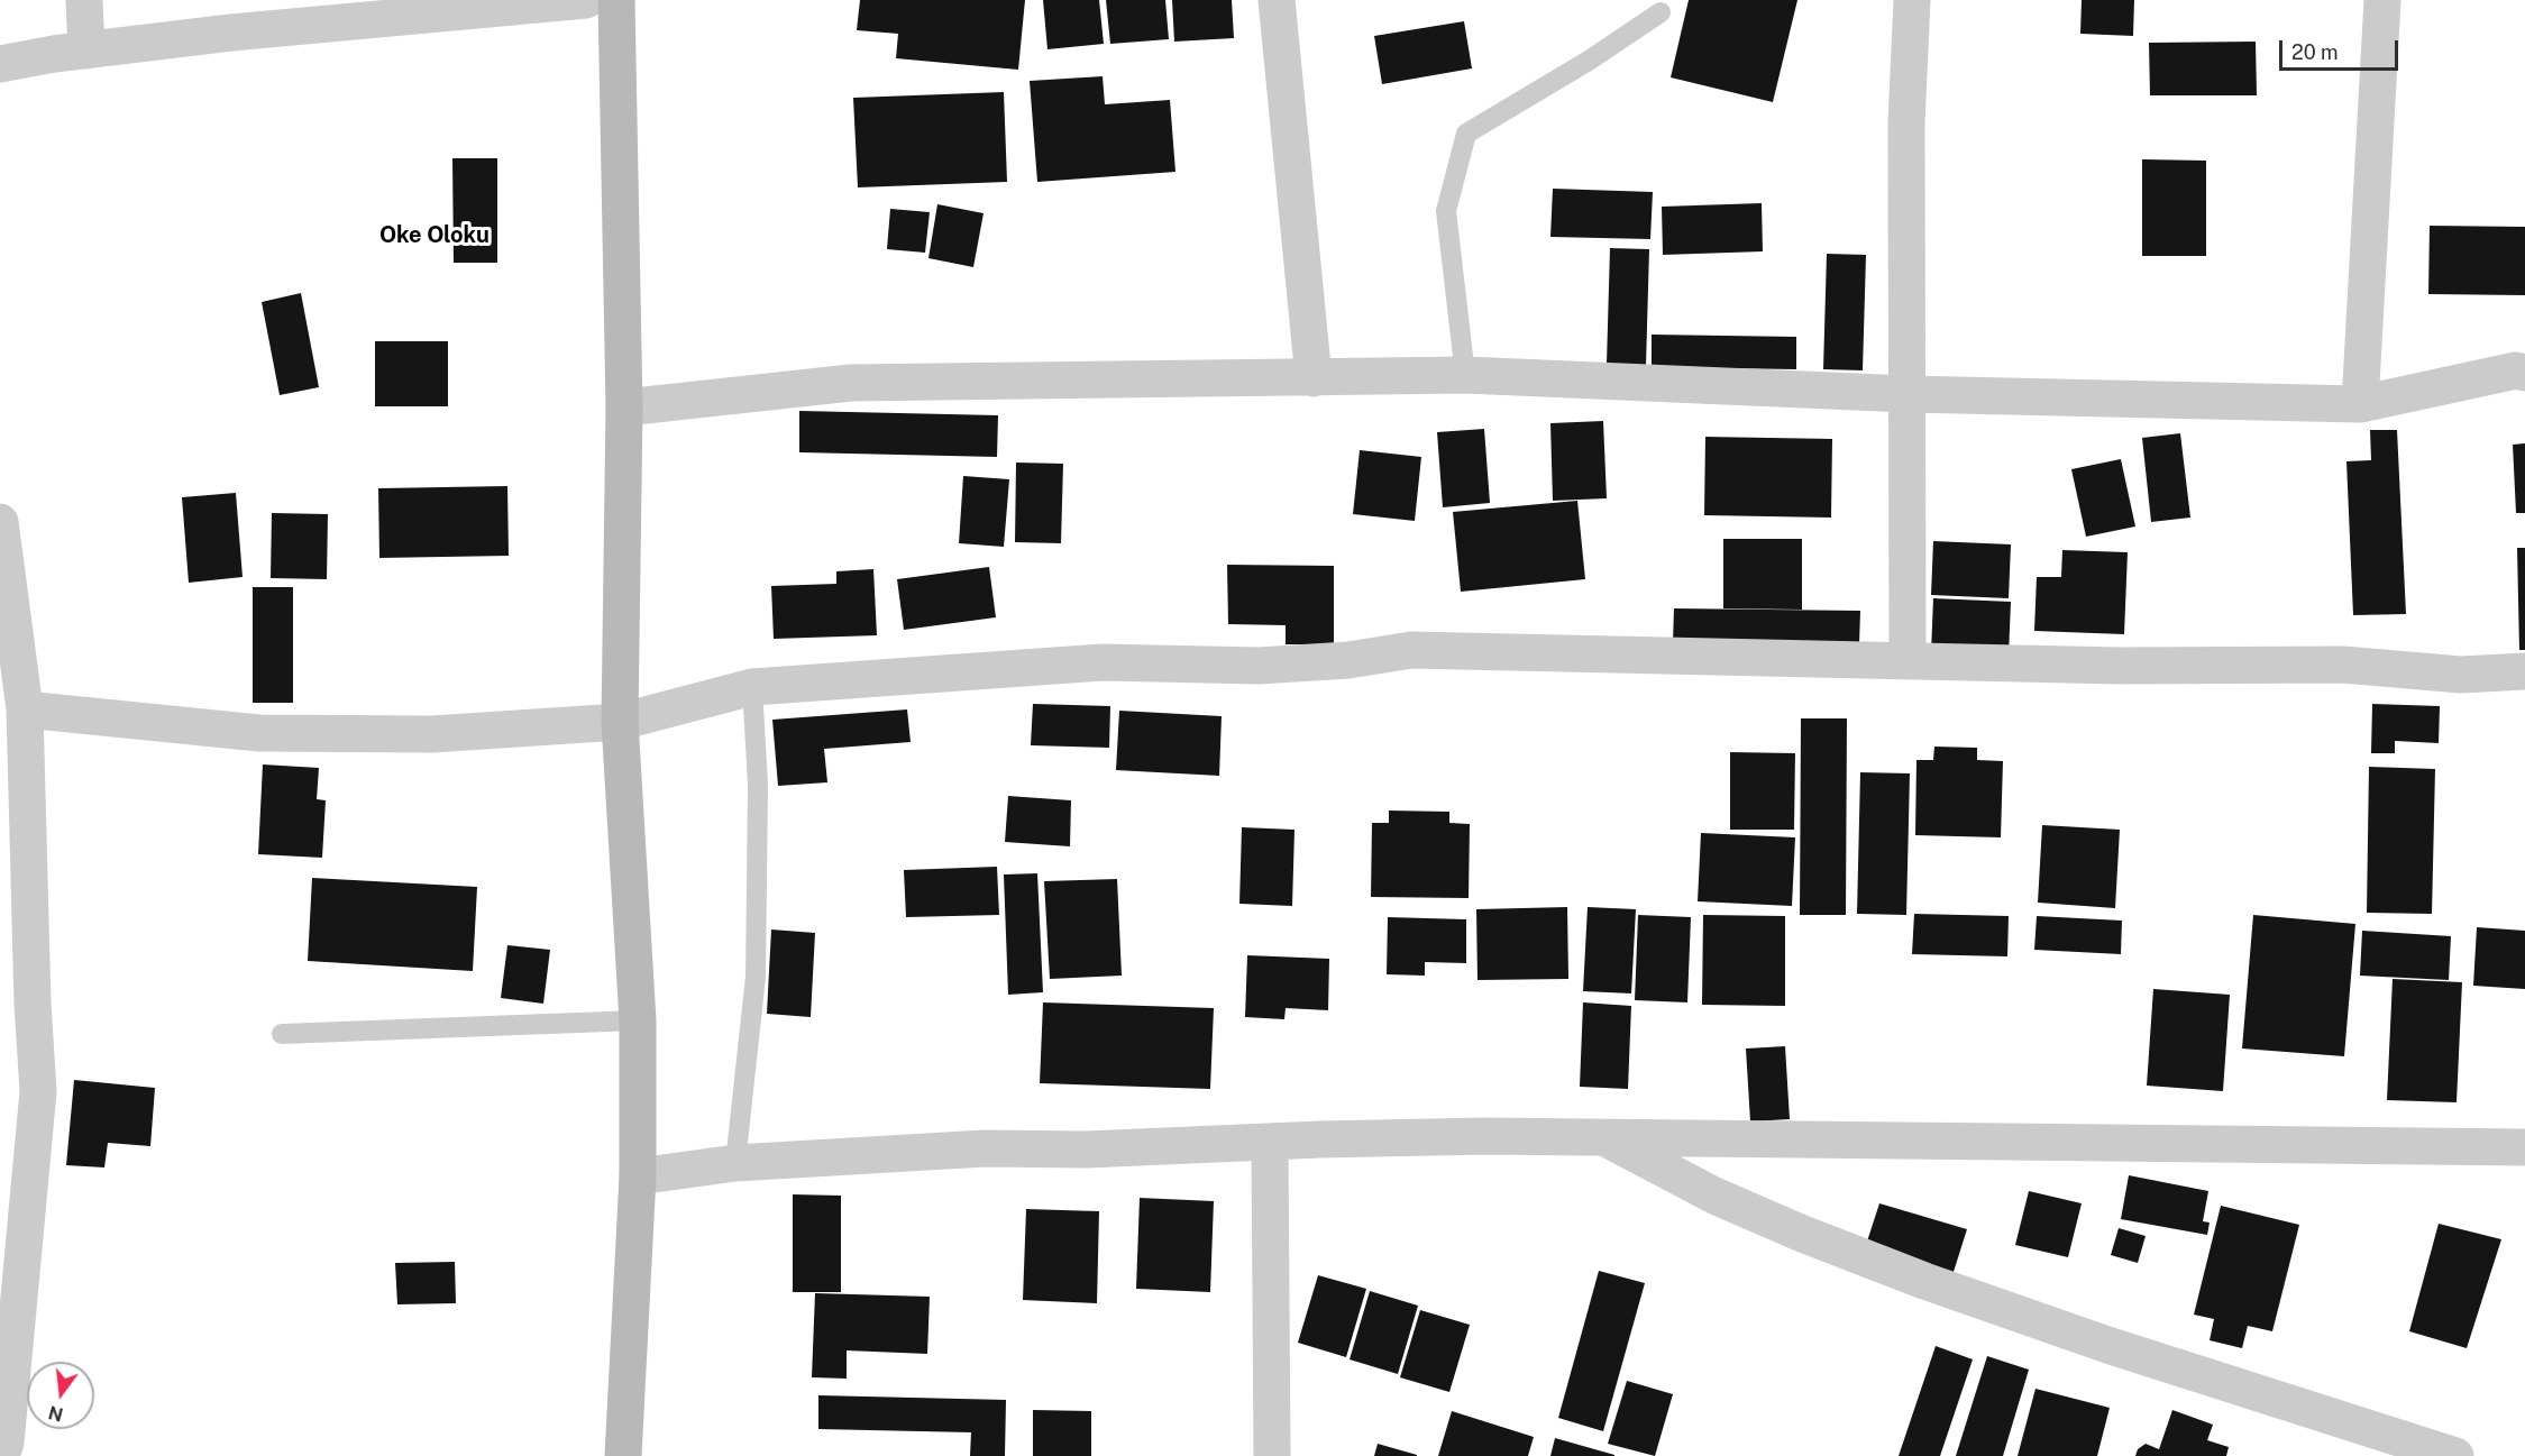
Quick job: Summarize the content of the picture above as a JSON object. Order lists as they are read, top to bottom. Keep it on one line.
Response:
{"districts":["Oke Oloku"],"scale_bar":"20 m","north":"bottom"}
